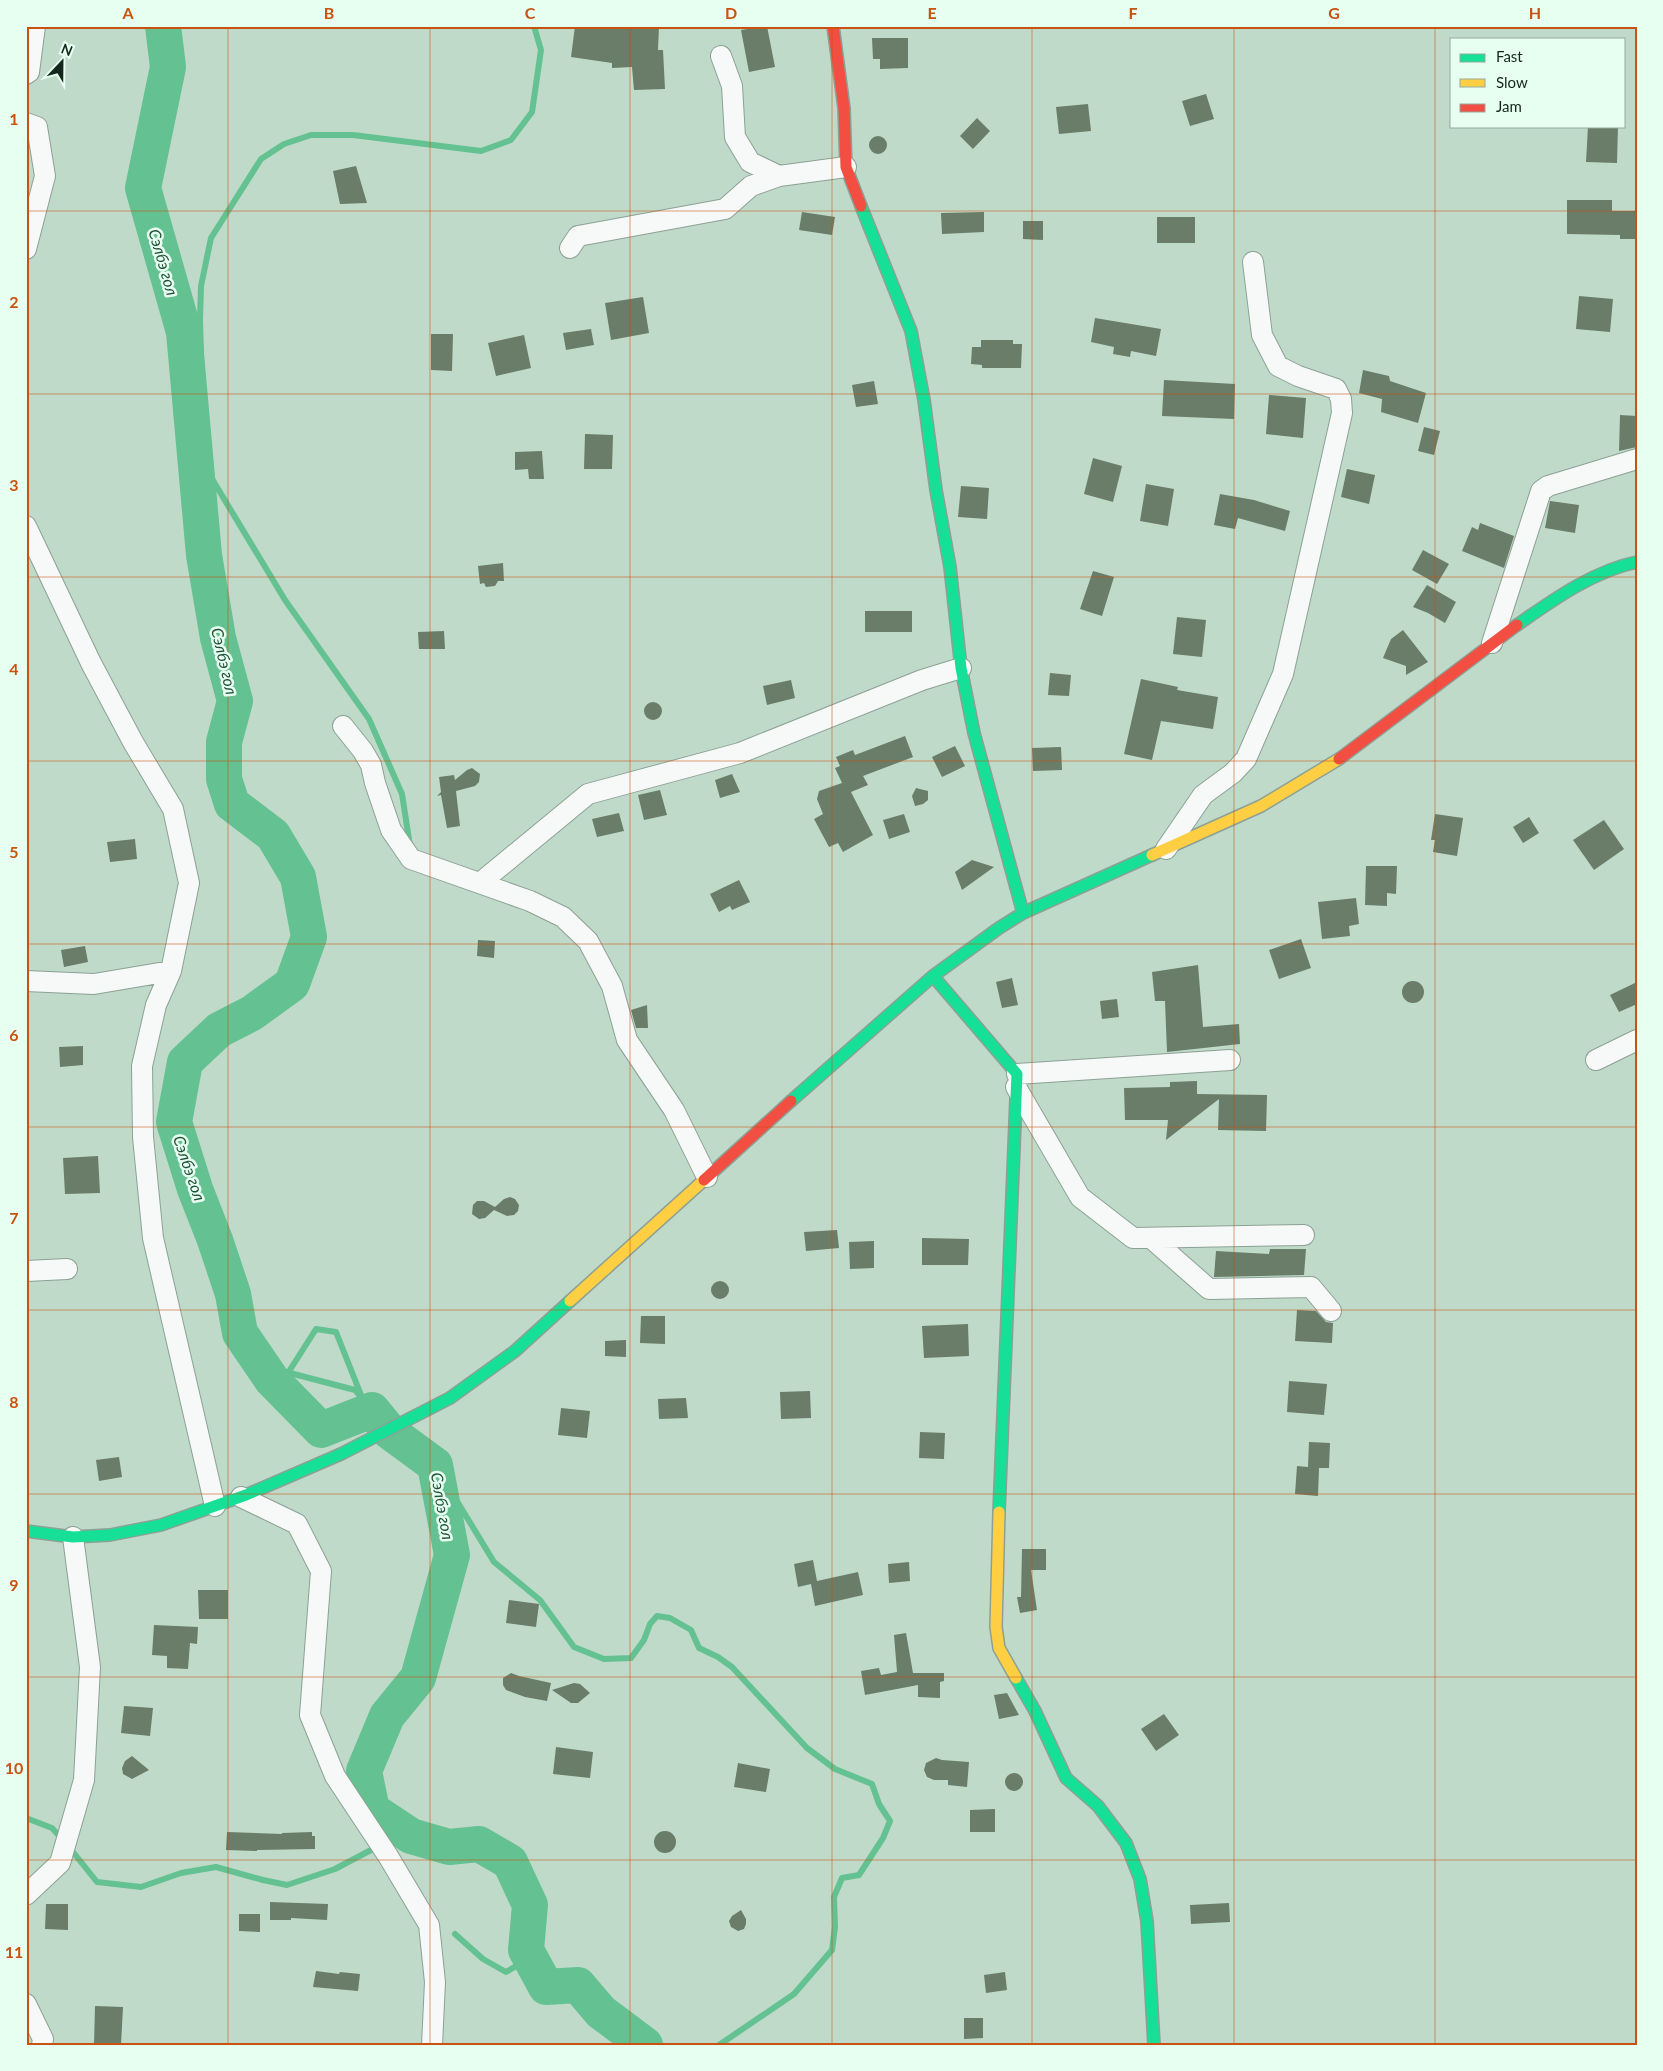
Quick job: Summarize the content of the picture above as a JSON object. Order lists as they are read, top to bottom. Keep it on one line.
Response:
{"water":["Сэлбэ гол"],"legend":["Fast","Slow","Jam"],"north":"top","grid":{"columns":["A","B","C","D","E","F","G","H"],"rows":["1","2","3","4","5","6","7","8","9","10","11"]}}
